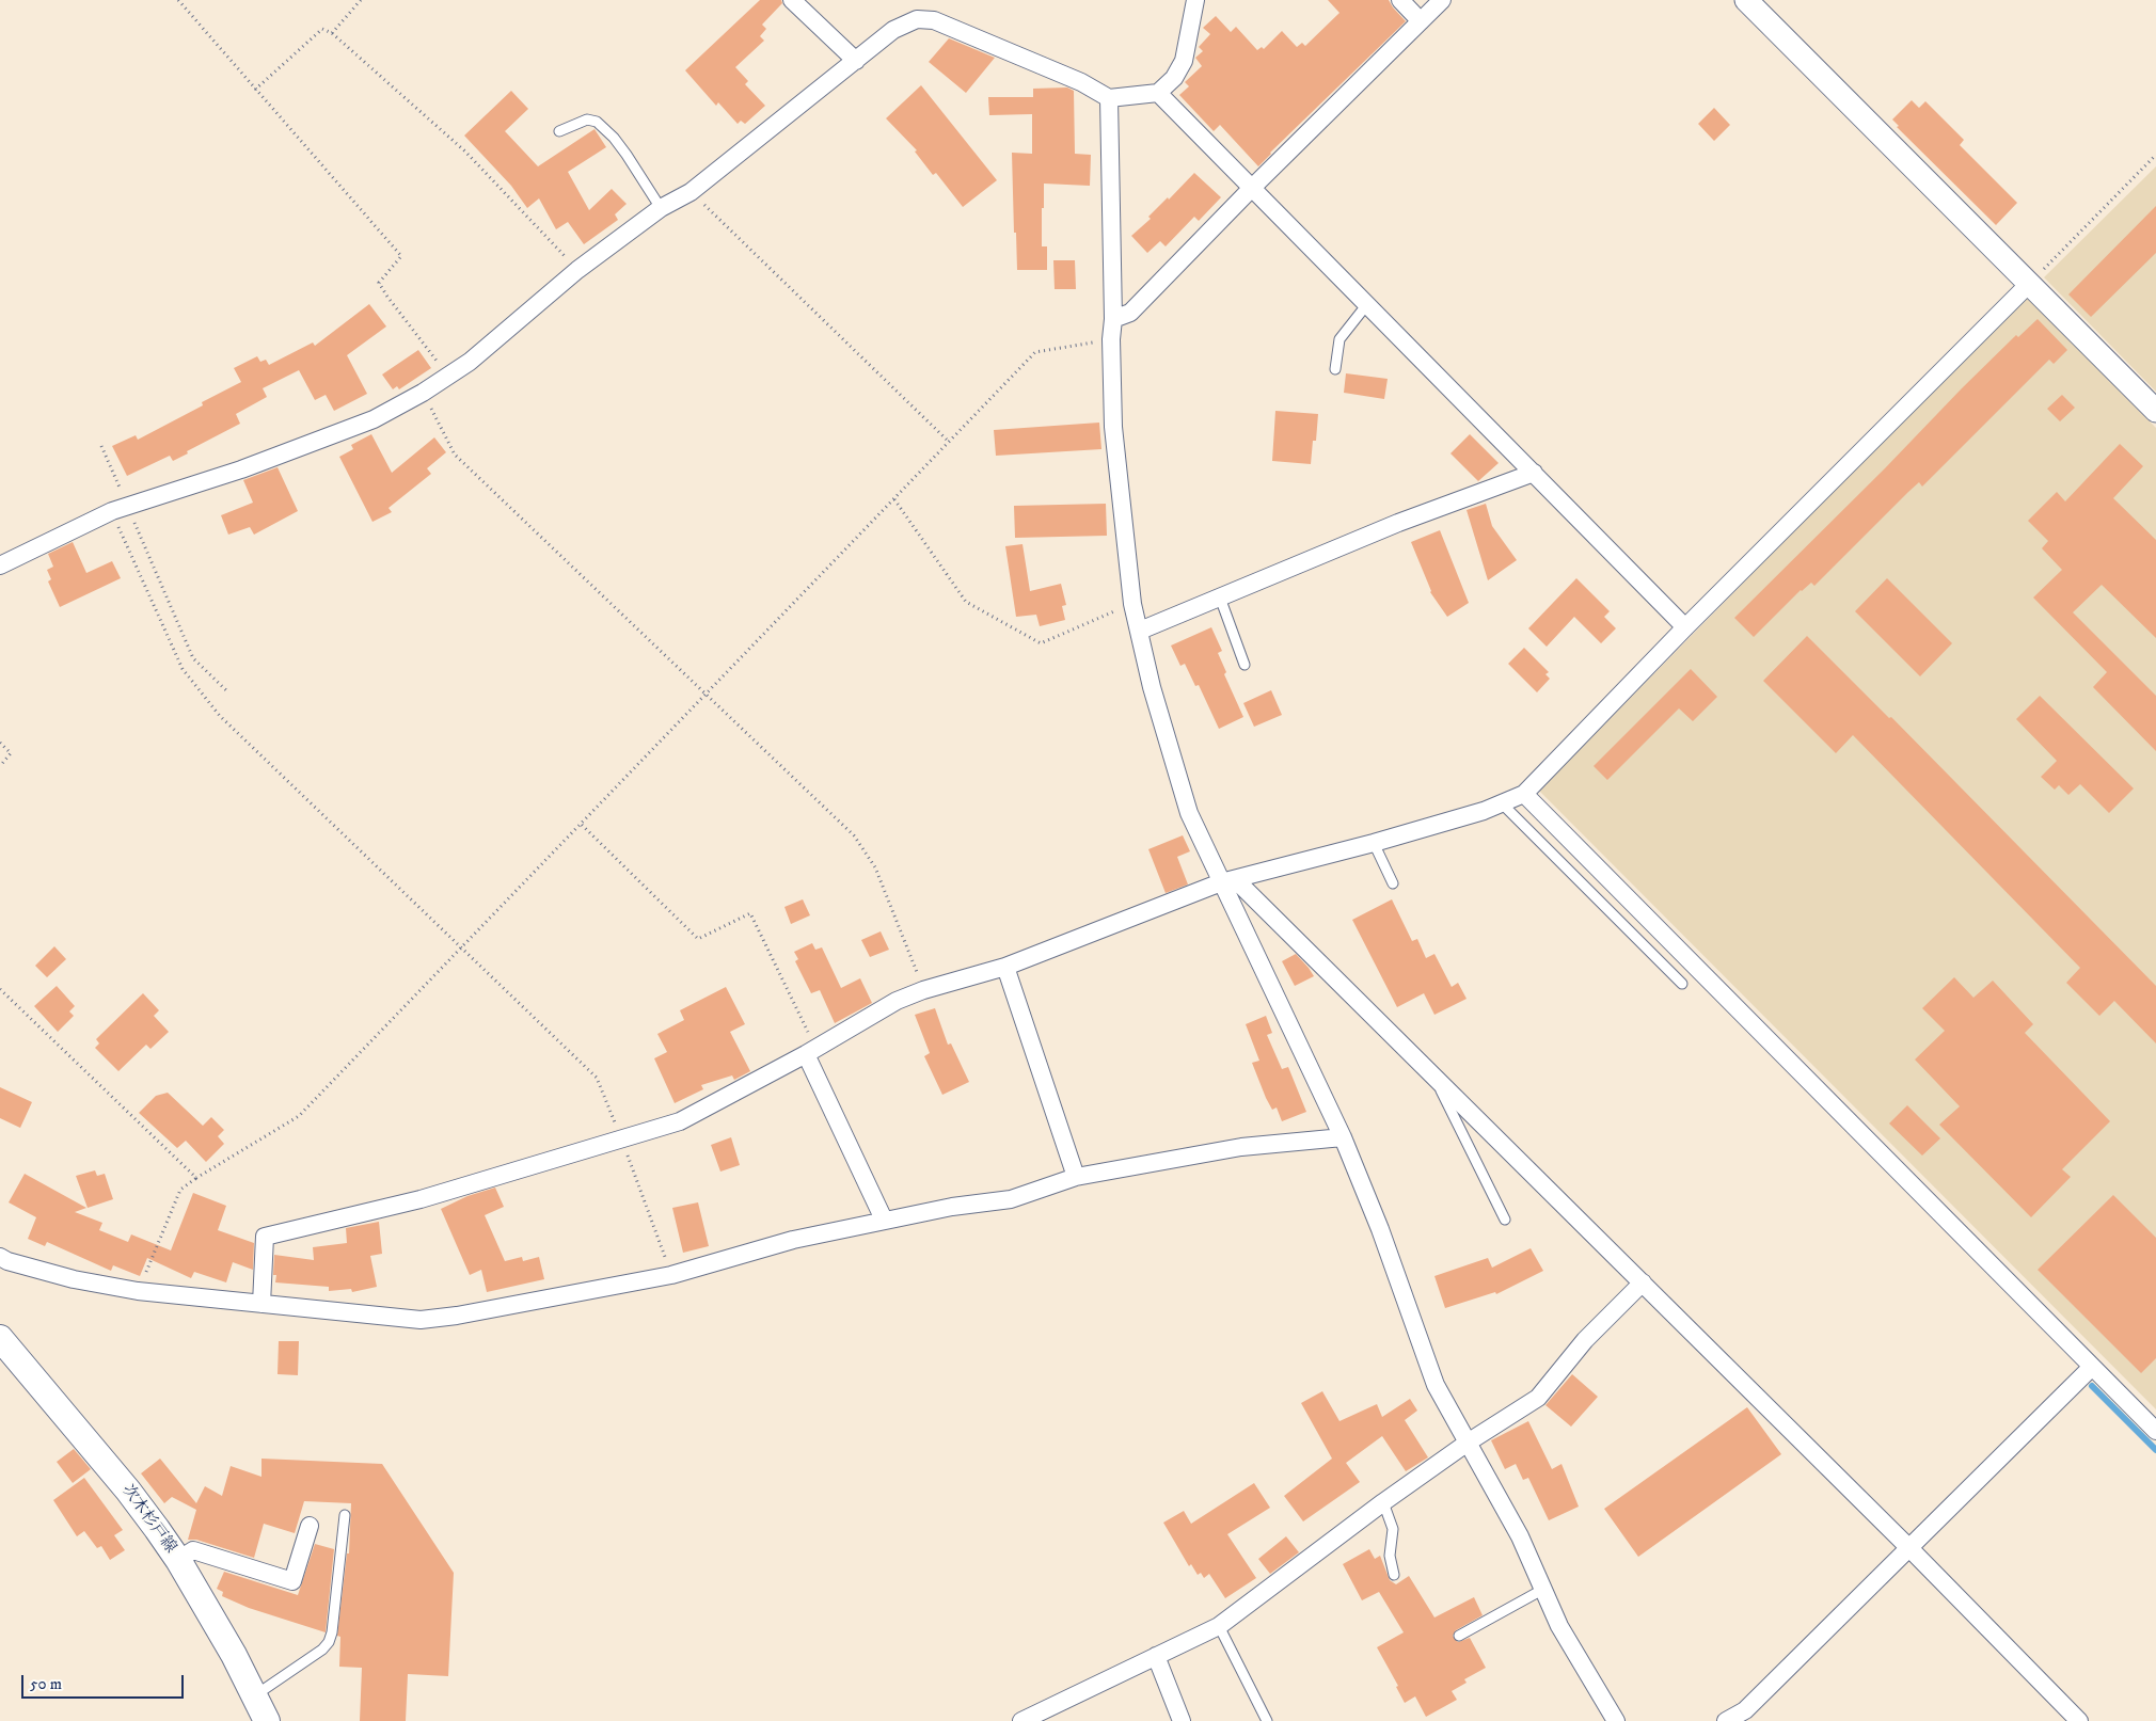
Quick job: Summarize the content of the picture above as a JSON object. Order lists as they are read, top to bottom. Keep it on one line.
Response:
{"streets":{"main road":["次木杉戸線"]},"scale_bar":"50 m"}
